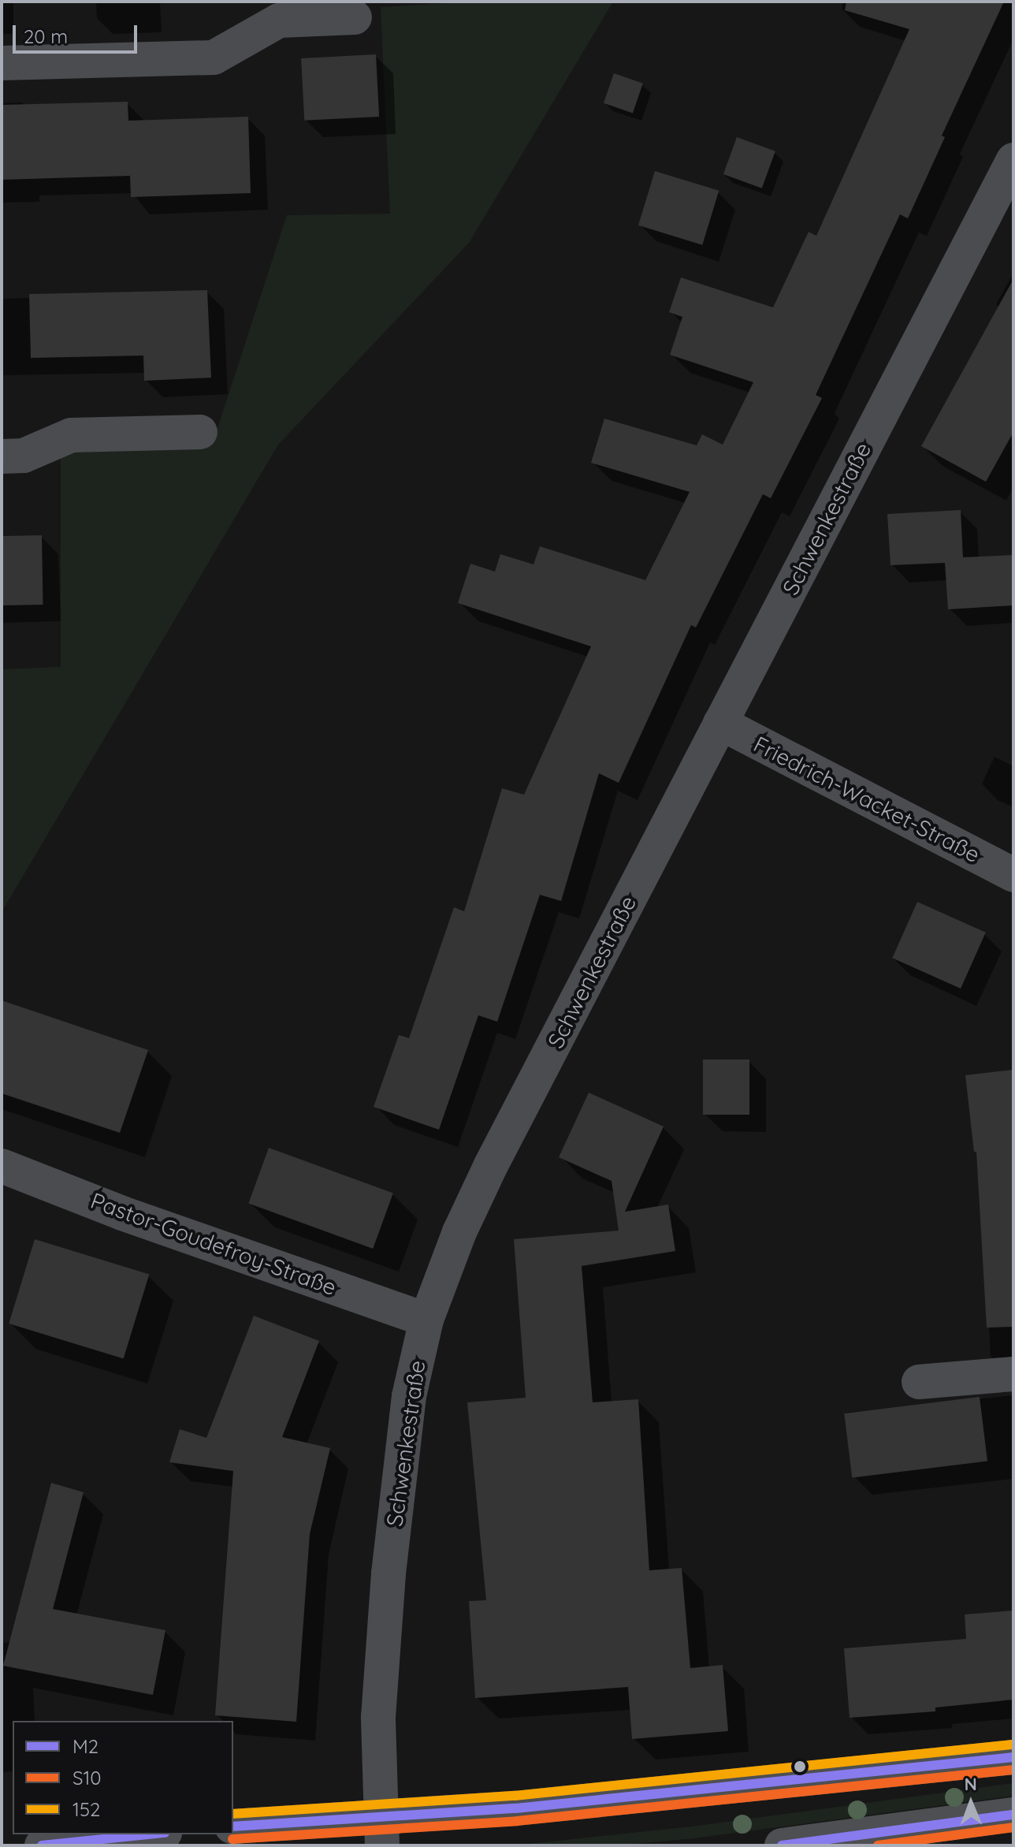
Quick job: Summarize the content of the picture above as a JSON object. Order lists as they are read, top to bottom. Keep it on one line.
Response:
{"streets":{"street":["Schwenkestraße","Friedrich-Wacket-Straße","Pastor-Goudefroy-Straße"]},"crossings":[["Schwenkestraße","Friedrich-Wacket-Straße"],["Schwenkestraße","Pastor-Goudefroy-Straße"]],"lines":["transit line 152","transit line M2","transit line S10"],"legend":["M2","S10","152"],"scale_bar":"20 m","north":"top"}
